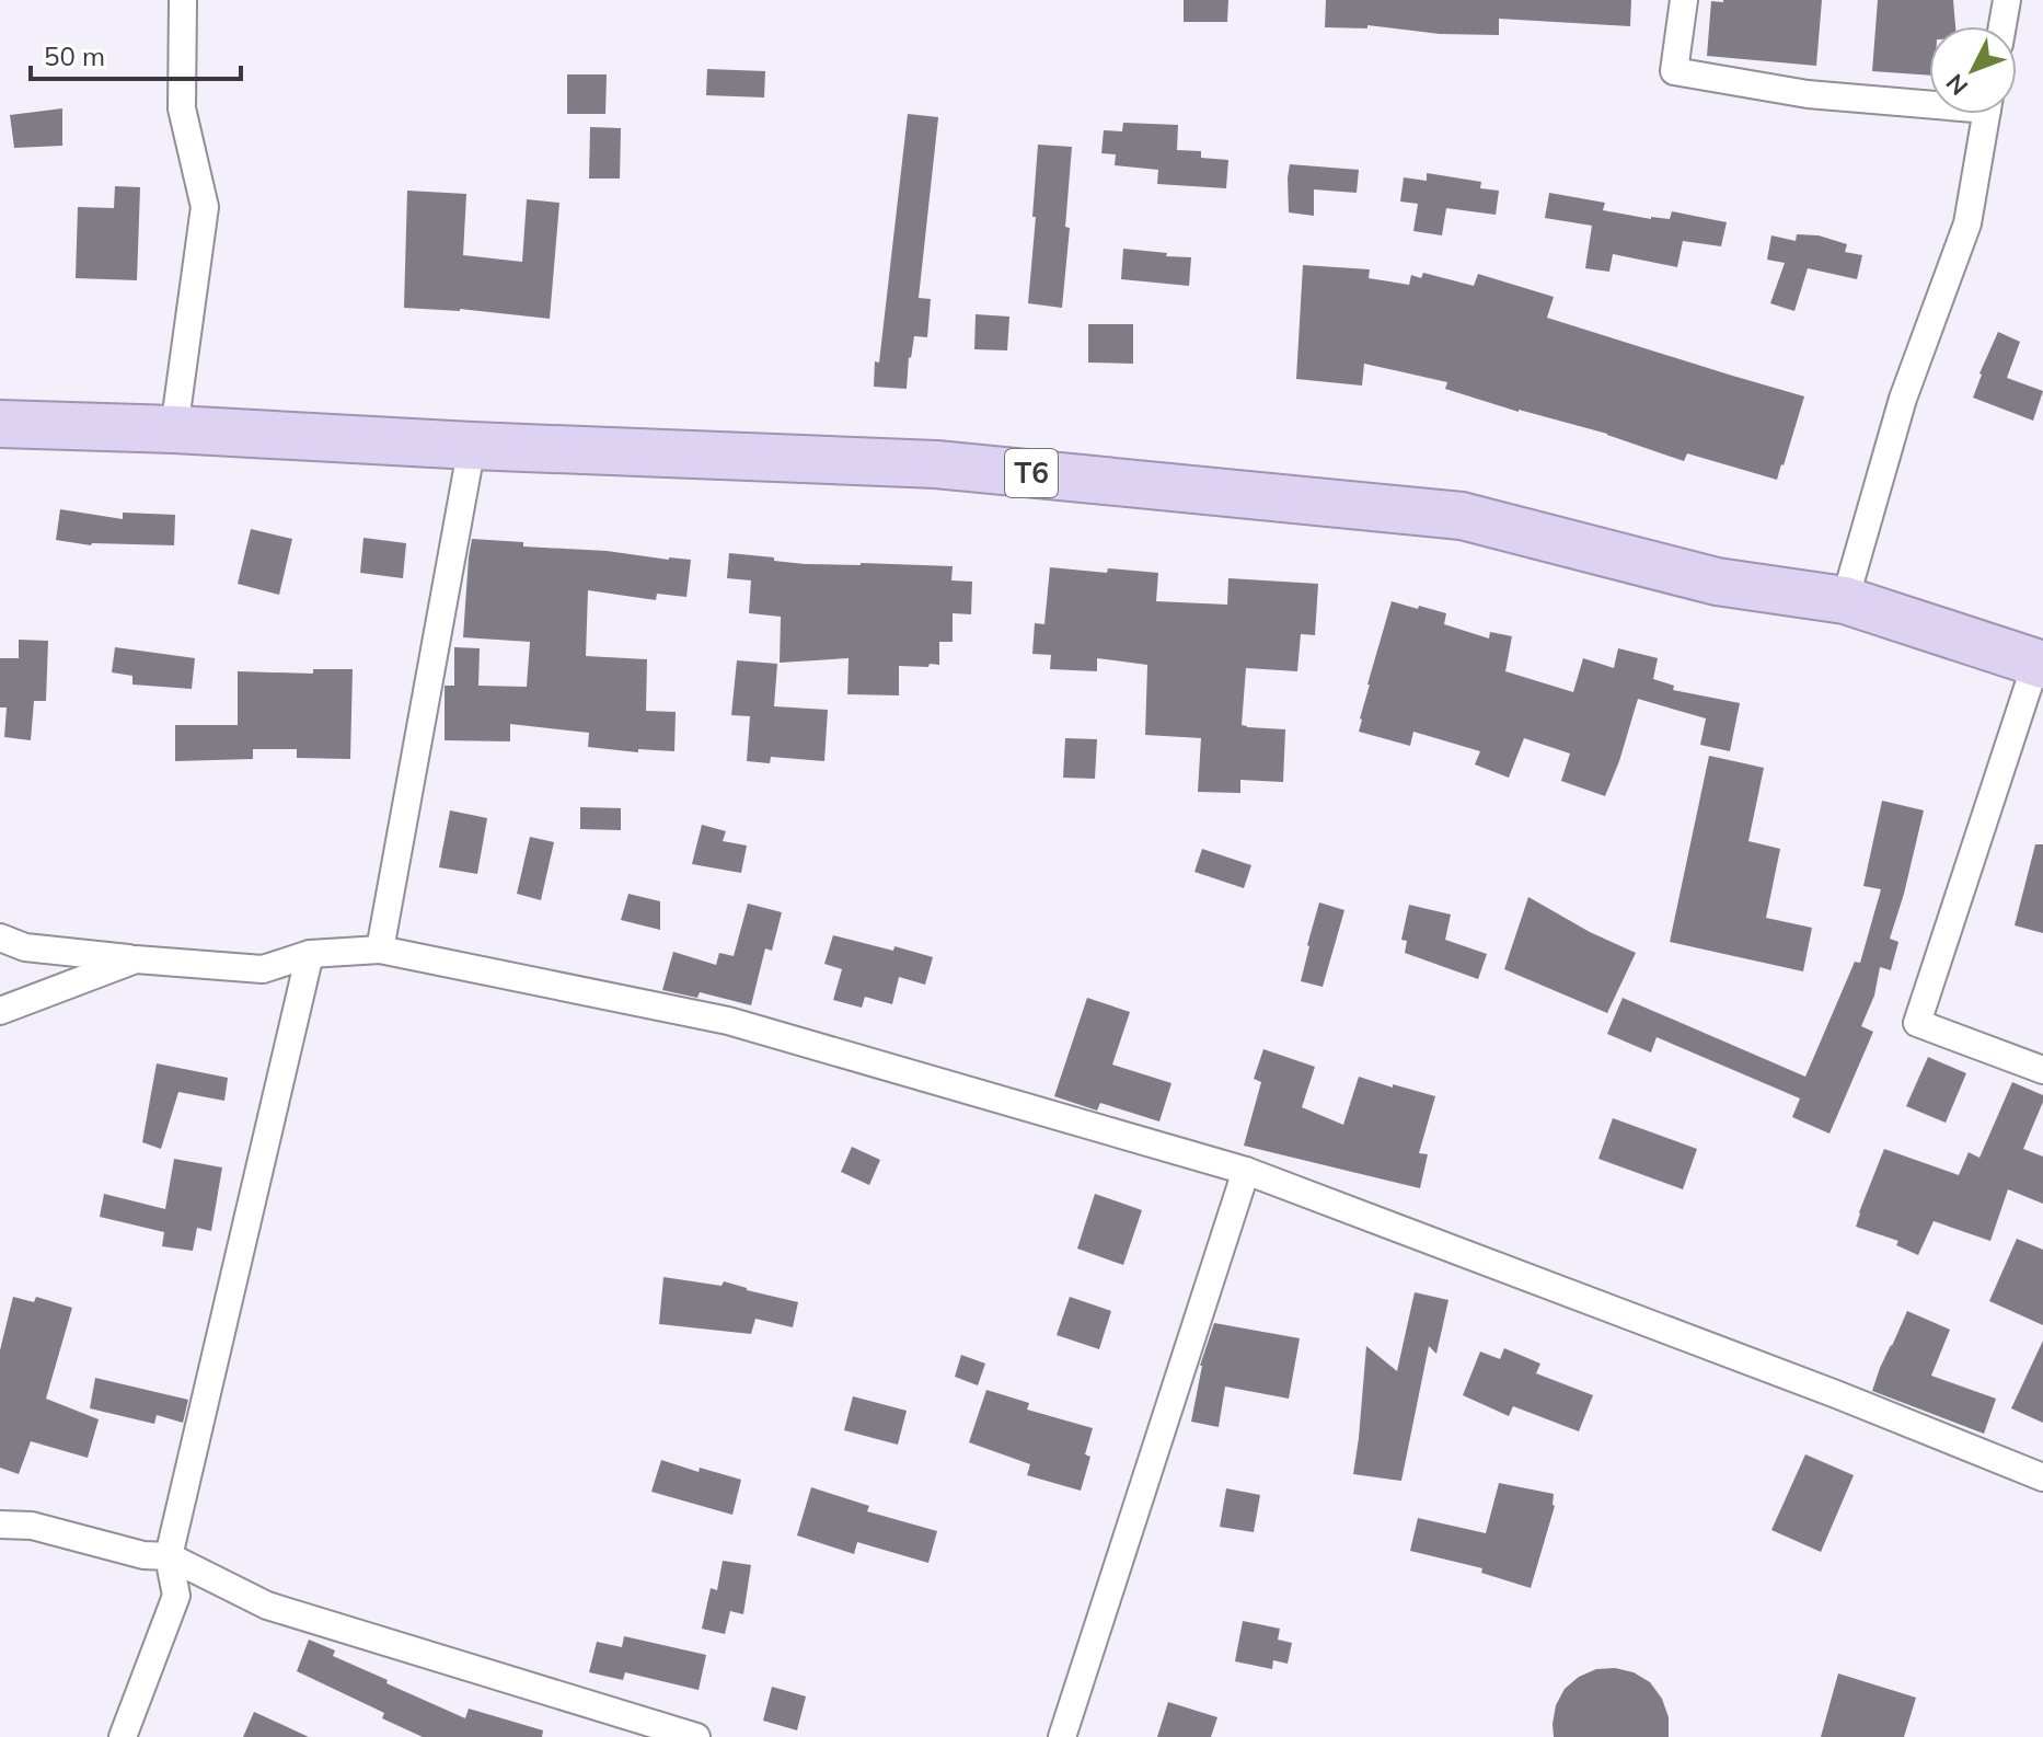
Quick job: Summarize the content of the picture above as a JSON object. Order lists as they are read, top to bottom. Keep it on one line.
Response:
{"streets":{"highway":["T6"]},"scale_bar":"50 m","north":"bottom left"}
